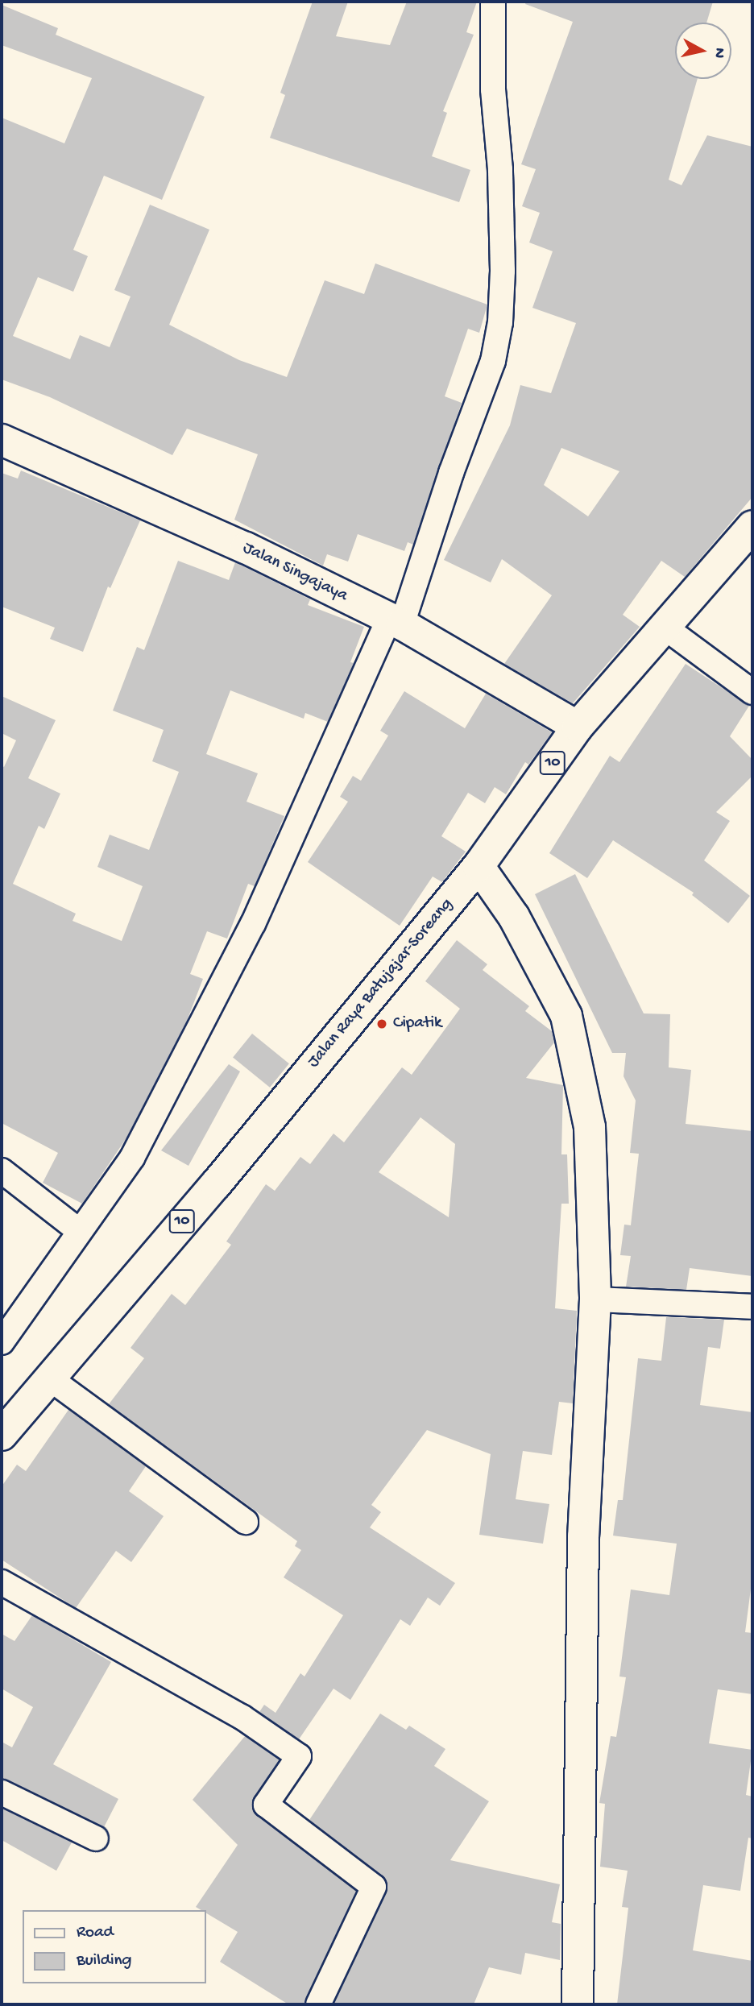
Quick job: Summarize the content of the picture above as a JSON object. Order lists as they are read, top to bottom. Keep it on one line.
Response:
{"streets":{"main road":["Jalan Singajaya","10","Jalan Raya Batujajar-Soreang"]},"crossings":[["Jalan Singajaya","Jalan Raya Batujajar-Soreang"]],"places":["Cipatik"],"legend":["Road","Building"],"north":"right"}
